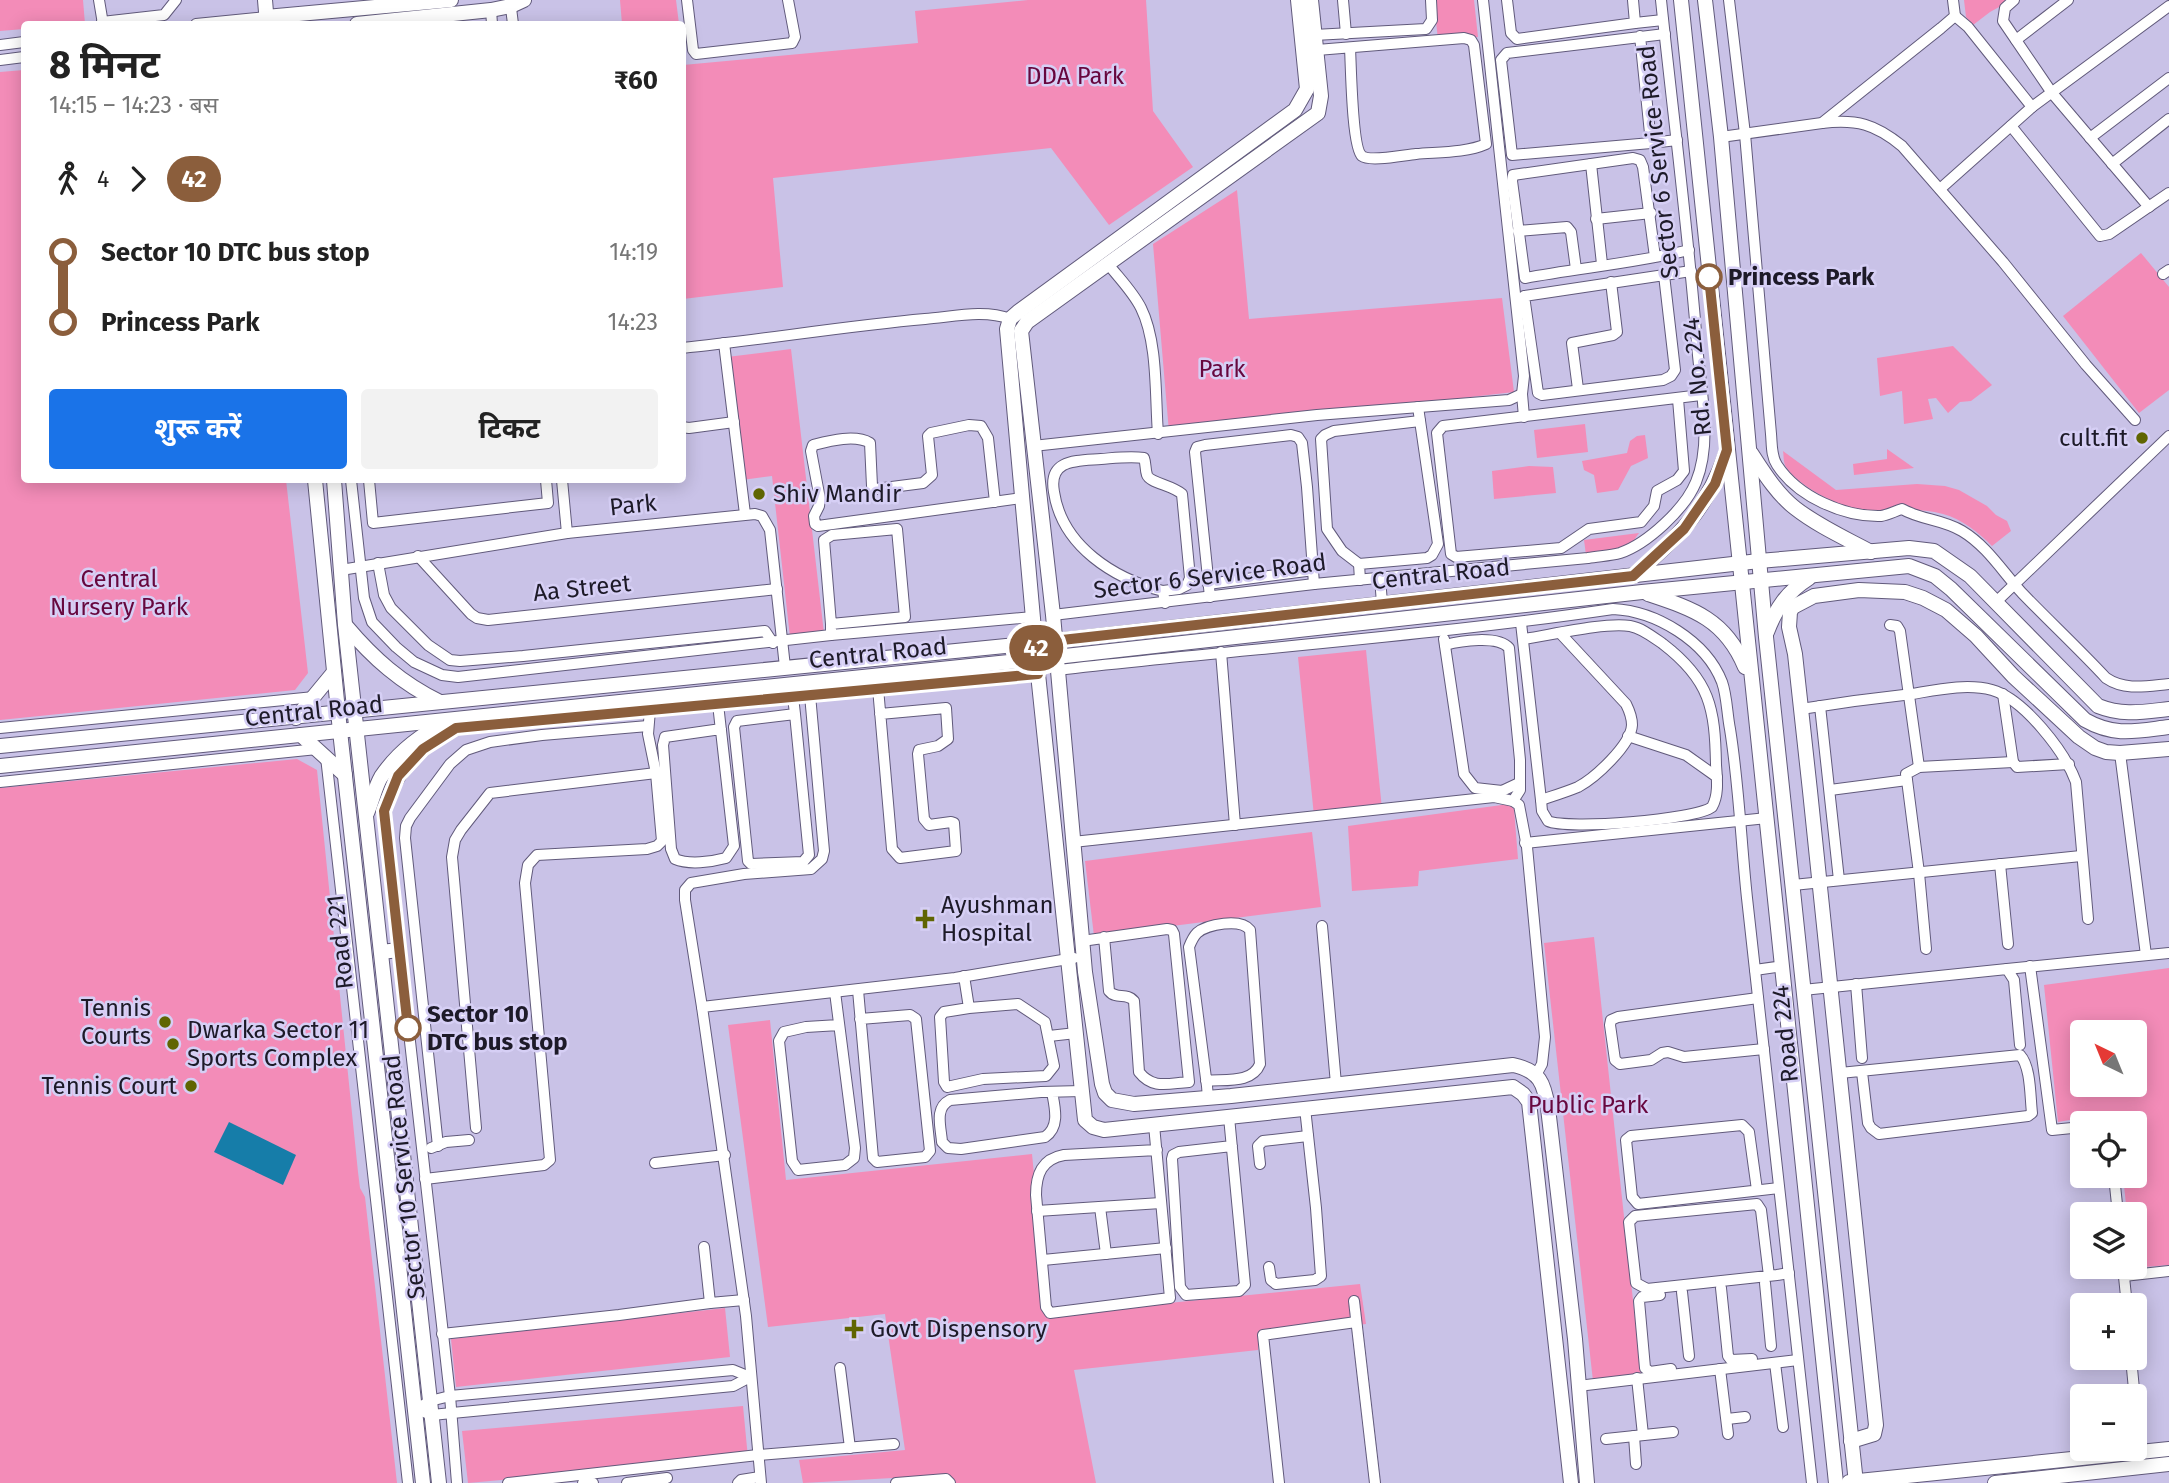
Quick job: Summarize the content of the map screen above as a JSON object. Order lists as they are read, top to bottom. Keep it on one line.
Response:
{"streets":{"main road":["Rd. No. 224","Central Road","Road 221","Road 224"],"street":["Sector 6 Service Road","Park","Aa Street","Sector 10 Service Road"]},"crossings":[["Rd. No. 224","Central Road"],["Rd. No. 224","Road 224"],["Park","Aa Street"],["Park","Road 221"],["Central Road","Road 221"],["Central Road","Road 224"],["Central Road","Sector 10 Service Road"]],"parks":["DDA Park","Park","Central Nursery Park","Public Park"],"places":{"other":["Princess Park","cult.fit","Shiv Mandir","Tennis Courts","Sector 10 DTC bus stop","Dwarka Sector 11 Sports Complex","Tennis Court"],"health":["Ayushman Hospital","Govt Dispensory"]},"lines":["bus line 42"],"north":"top left","page":{"on_map":"42","heading":["8 मिनट","14:15 – 14:23 · बस","₹60"],"legs":["4","42"],"list":[{"name":"Sector 10 DTC bus stop","value":"14:19"},{"name":"Princess Park","value":"14:23"}],"buttons":["शुरू करें","टिकट"],"map_buttons":["+","−"]}}
